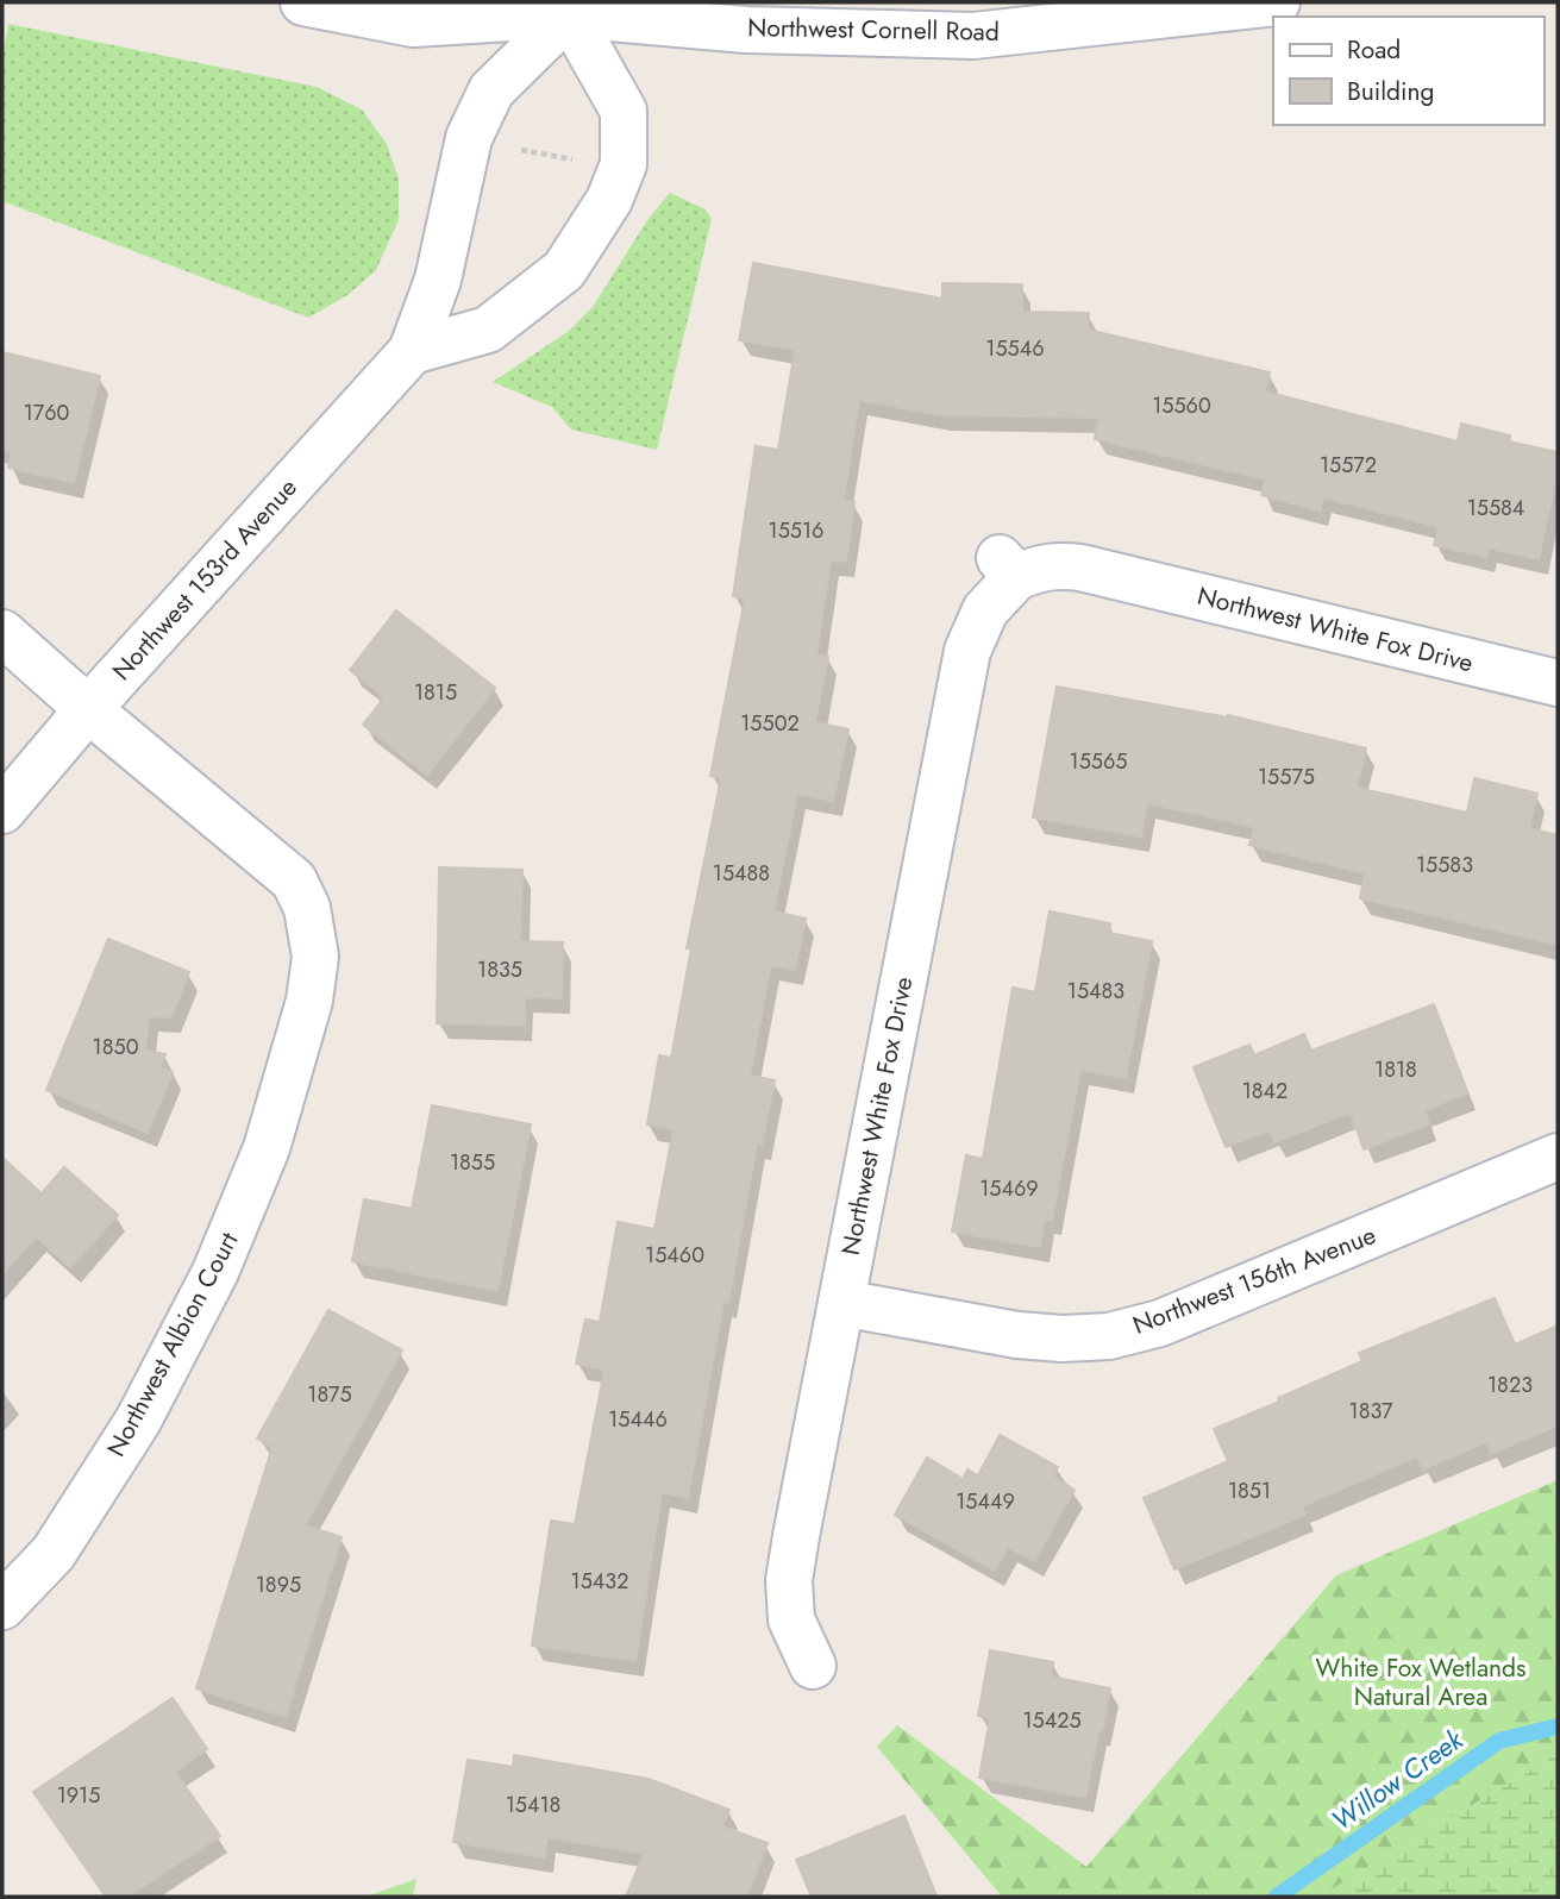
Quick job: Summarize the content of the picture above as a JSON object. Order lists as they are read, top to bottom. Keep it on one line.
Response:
{"streets":{"street":["Northwest Cornell Road","Northwest 153rd Avenue","Northwest White Fox Drive","Northwest 156th Avenue","Northwest Albion Court"]},"crossings":[["Northwest Cornell Road","Northwest 153rd Avenue"],["Northwest 153rd Avenue","Northwest Albion Court"],["Northwest White Fox Drive","Northwest 156th Avenue"]],"water":["Willow Creek"],"parks":["White Fox Wetlands Natural Area"],"house_numbers":["15546","15560","1760","15572","15584","15516","1815","15502","15565","15575","15583","15488","1835","15483","1850","1818","1842","1855","15469","15460","1823","1875","1837","15446","1851","15449","15432","1895","15425","1915","15418"],"legend":["Road","Building"]}
